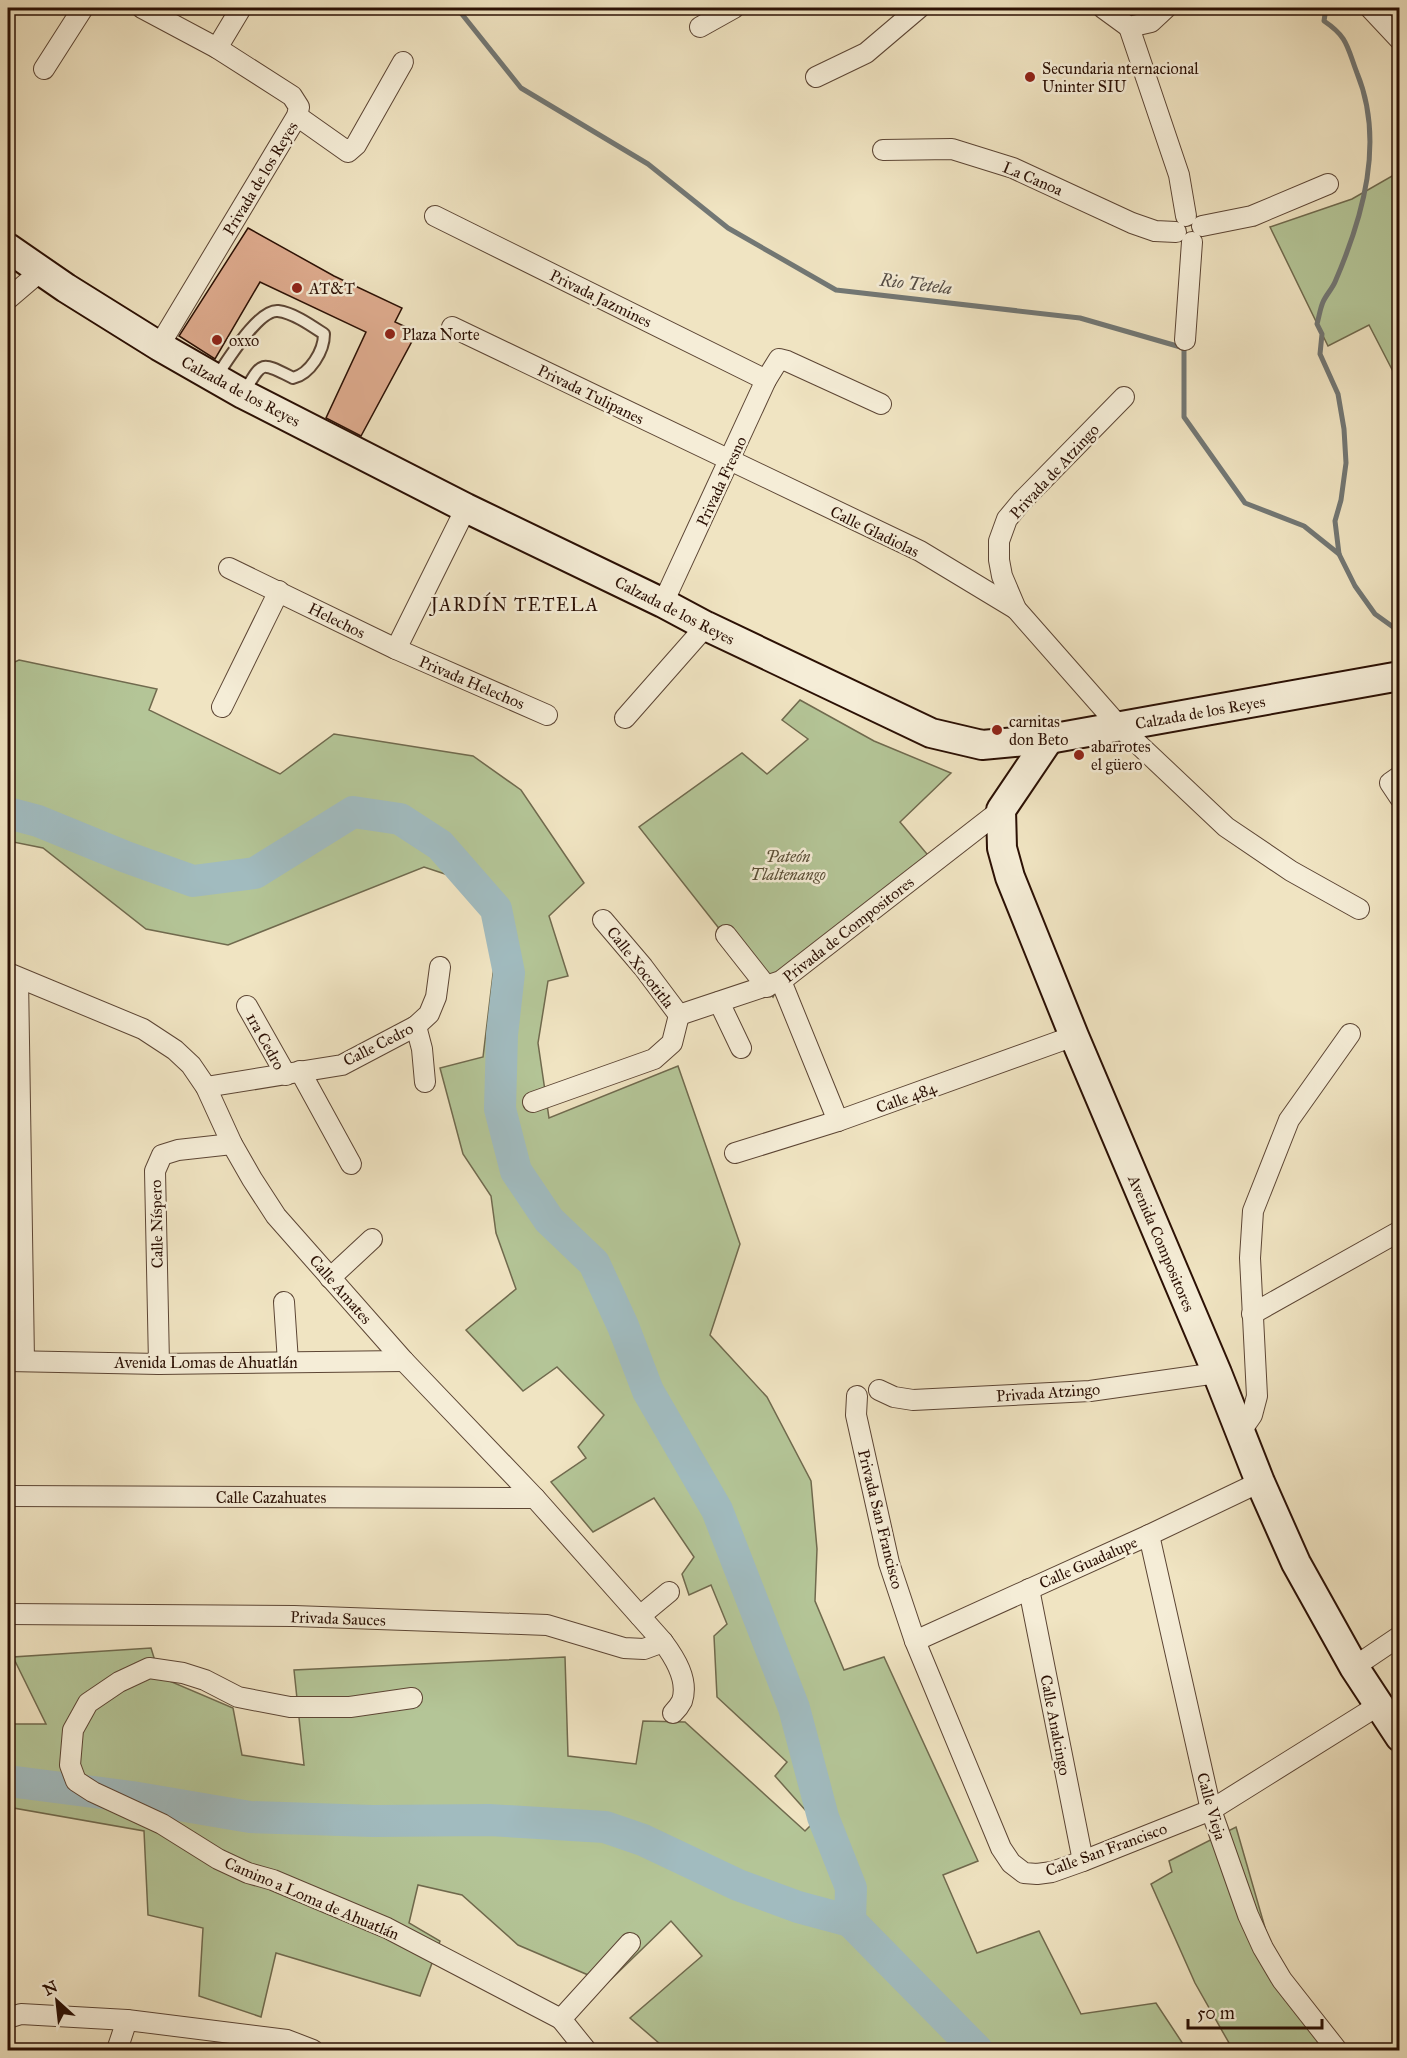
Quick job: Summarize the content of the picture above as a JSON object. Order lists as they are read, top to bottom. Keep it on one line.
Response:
{"streets":{"street":["Privada de los Reyes","La Canoa","Privada Jazmines","Calzada de los Reyes","Privada Tulipanes","Privada de Atzingo","Privada Fresno","Calle Gladiolas","Helechos","Privada Helechos","Privada de Compositores","Calle Xocotitla","1ra Cedro","Calle Cedro","Calle 484","Calle Níspero","Avenida Compositores","Calle Amates","Avenida Lomas de Ahuatlán","Privada Atzingo","Calle Cazahuates","Privada San Francisco","Calle Guadalupe","Privada Sauces","Calle Analcingo","Calle Vieja","Calle San Francisco","Camino a Loma de Ahuatlán"]},"crossings":[["Privada de los Reyes","Calzada de los Reyes"],["Privada Jazmines","Privada Fresno"],["Calzada de los Reyes","Privada de Atzingo"],["Calzada de los Reyes","Privada Fresno"],["Privada Tulipanes","Privada Fresno"],["Privada Tulipanes","Calle Gladiolas"],["Privada de Atzingo","Calle Gladiolas"],["Privada Fresno","Calle Gladiolas"],["Helechos","Privada Helechos"],["Privada de Compositores","Calle Xocotitla"],["Privada de Compositores","Avenida Compositores"],["1ra Cedro","Calle Cedro"],["Calle Cedro","Calle Amates"],["Calle 484","Avenida Compositores"],["Calle Níspero","Calle Amates"],["Calle Níspero","Avenida Lomas de Ahuatlán"],["Avenida Compositores","Privada Atzingo"],["Avenida Compositores","Calle Guadalupe"],["Avenida Compositores","Calle San Francisco"],["Calle Amates","Avenida Lomas de Ahuatlán"],["Calle Amates","Calle Cazahuates"],["Calle Amates","Privada Sauces"],["Privada San Francisco","Calle Guadalupe"],["Privada San Francisco","Calle San Francisco"],["Calle Guadalupe","Calle Analcingo"],["Calle Guadalupe","Calle Vieja"],["Calle Guadalupe","Calle San Francisco"],["Calle Analcingo","Calle San Francisco"],["Calle Vieja","Calle San Francisco"]],"districts":["JARDÍN TETELA"],"water":["Rio Tetela"],"parks":["Pateón Tlaltenango"],"places":["Secundaria nternacional Uninter SIU","AT&T","Plaza Norte","oxxo","carnitas don Beto","abarrotes el güero"],"scale_bar":"50 m","north":"top left"}
